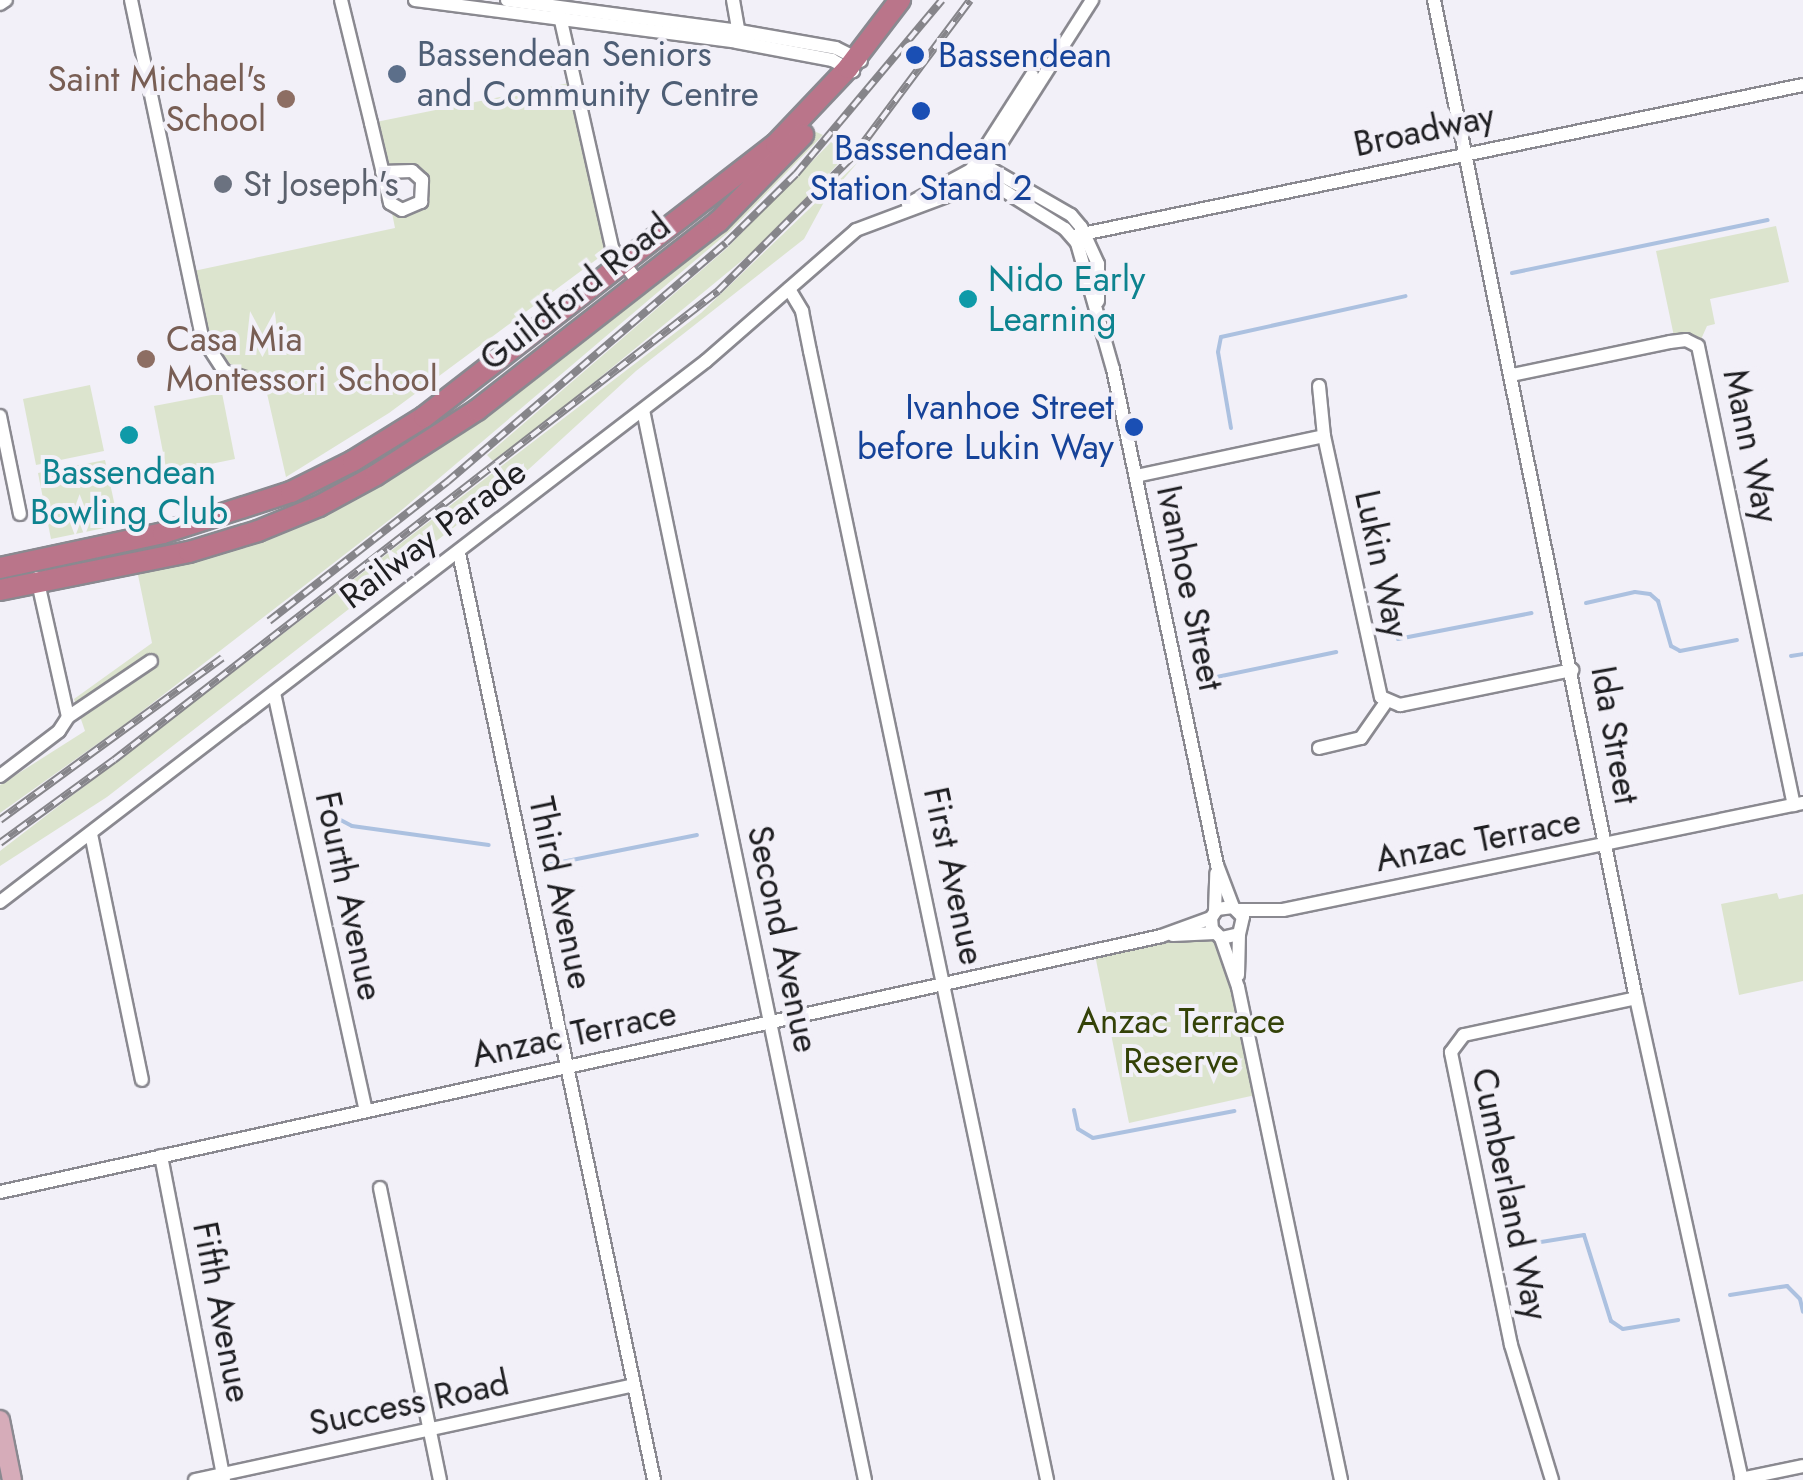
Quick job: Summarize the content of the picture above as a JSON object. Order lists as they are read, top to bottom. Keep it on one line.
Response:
{"streets":{"highway":["Guildford Road"],"street":["Broadway","Mann Way","Railway Parade","Lukin Way","Ivanhoe Street","Ida Street","Anzac Terrace","First Avenue","Third Avenue","Fourth Avenue","Second Avenue","Cumberland Way","Fifth Avenue","Success Road"]},"crossings":[["Broadway","Ivanhoe Street"],["Broadway","Ida Street"],["Mann Way","Ida Street"],["Mann Way","Anzac Terrace"],["Railway Parade","First Avenue"],["Railway Parade","Third Avenue"],["Railway Parade","Fourth Avenue"],["Railway Parade","Second Avenue"],["Ivanhoe Street","Anzac Terrace"],["Ida Street","Anzac Terrace"],["Ida Street","Cumberland Way"],["Anzac Terrace","First Avenue"],["Anzac Terrace","Third Avenue"],["Anzac Terrace","Fourth Avenue"],["Anzac Terrace","Second Avenue"],["Anzac Terrace","Fifth Avenue"],["Third Avenue","Success Road"],["Fifth Avenue","Success Road"]],"parks":["Anzac Terrace Reserve"],"places":["Bassendean","Bassendean Seniors and Community Centre","Saint Michael's School","Bassendean Station Stand 2","St Joseph's","Nido Early Learning","Casa Mia Montessori School","Ivanhoe Street before Lukin Way","Bassendean Bowling Club"]}
